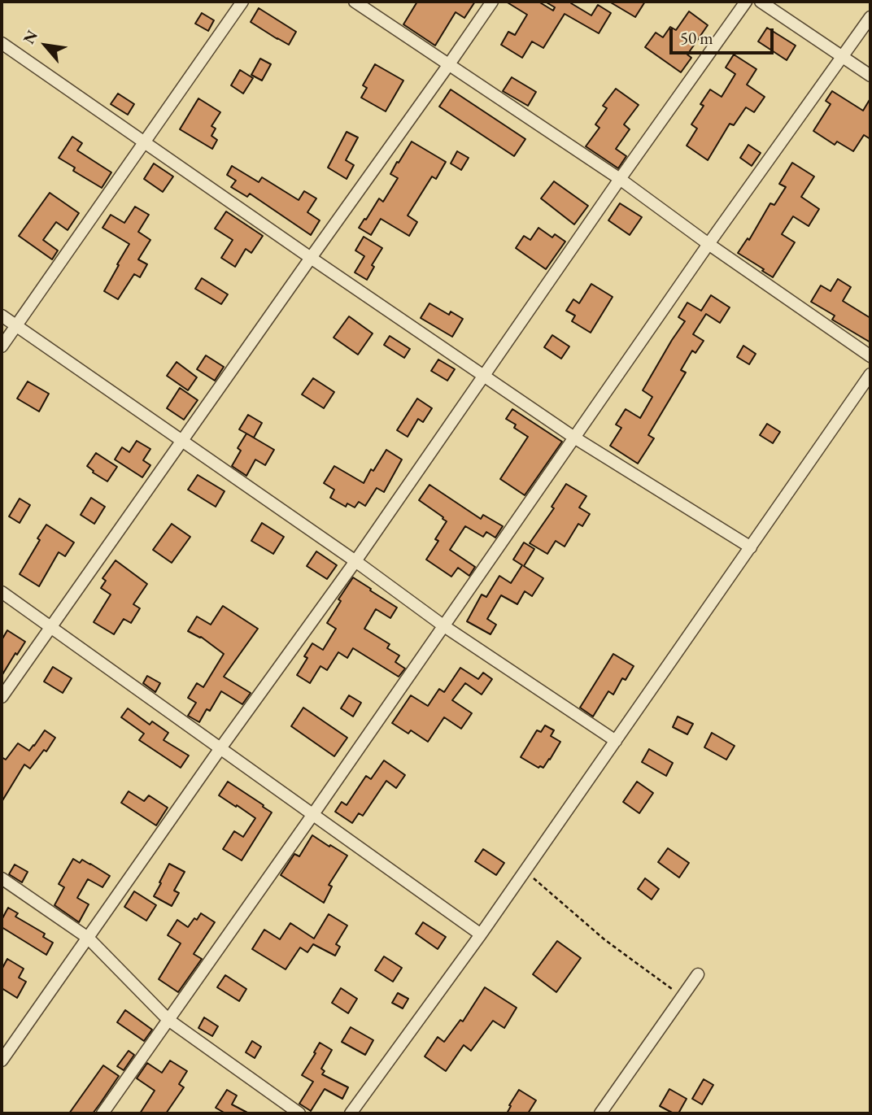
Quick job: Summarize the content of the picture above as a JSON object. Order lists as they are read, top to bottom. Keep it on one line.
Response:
{"scale_bar":"50 m","north":"top left"}
